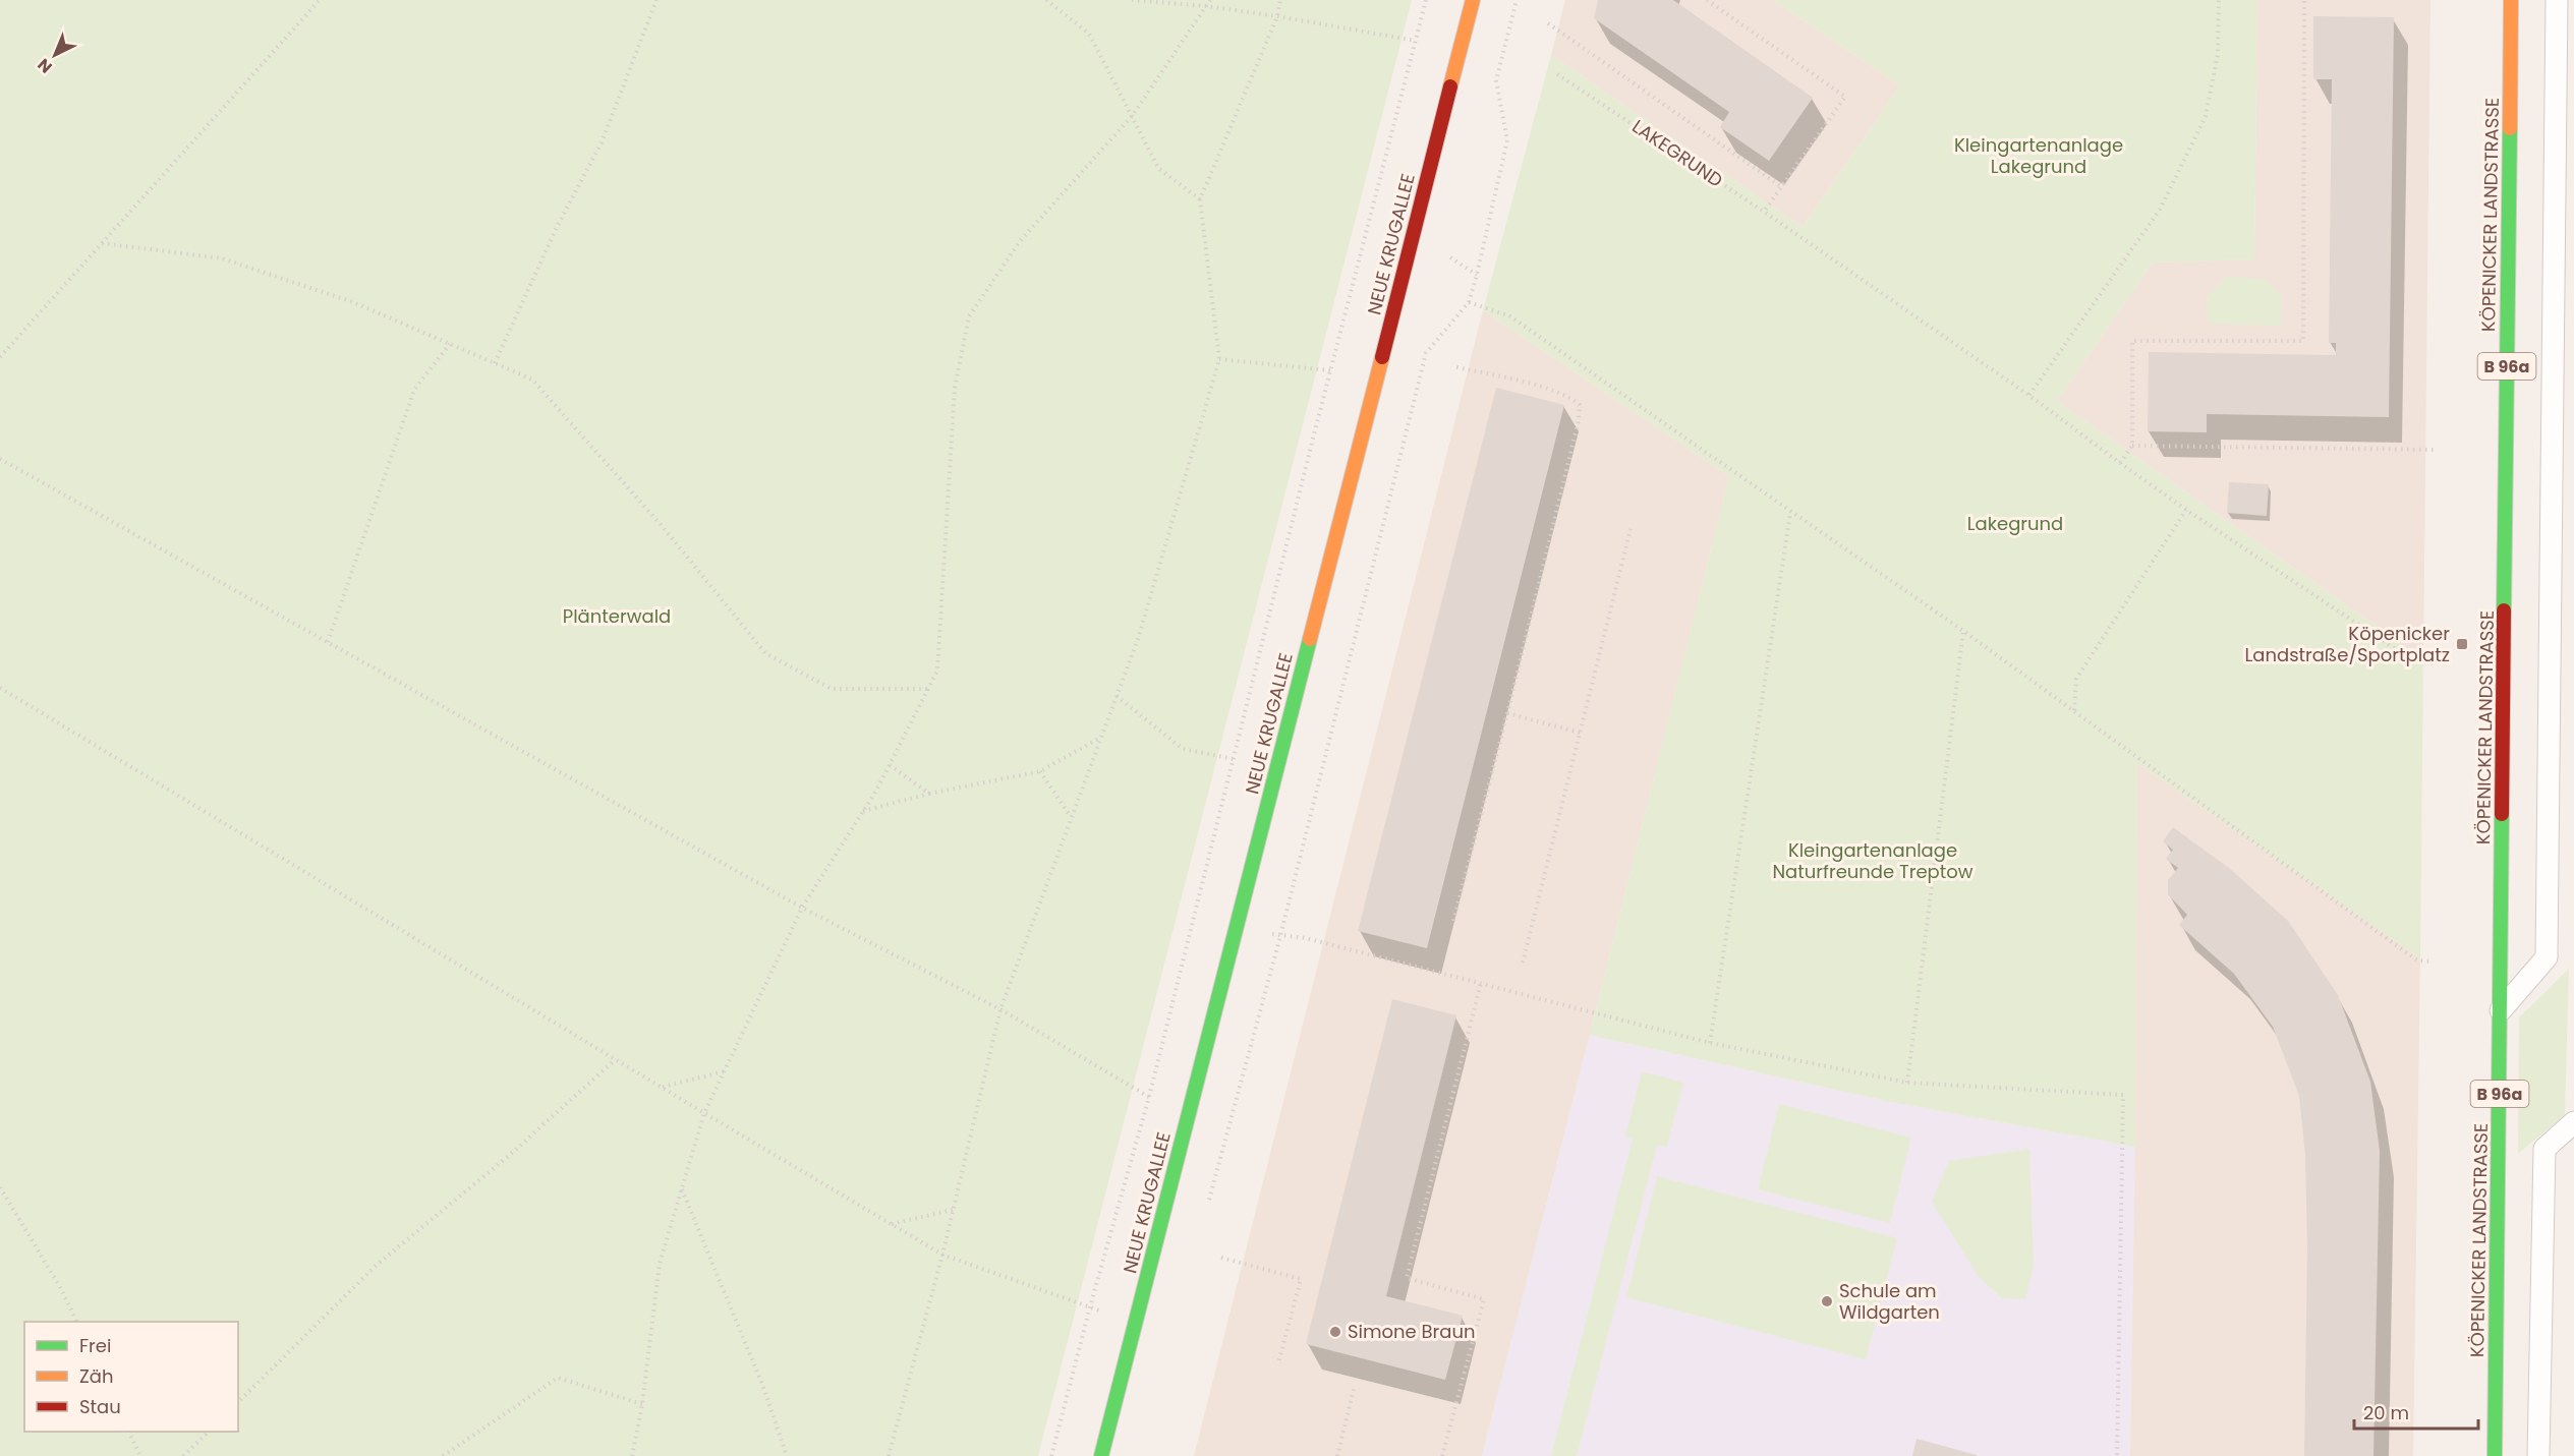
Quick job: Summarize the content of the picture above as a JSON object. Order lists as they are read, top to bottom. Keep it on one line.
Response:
{"streets":{"street":["KÖPENICKER LANDSTRASSE","NEUE KRUGALLEE","B 96a"],"path":["LAKEGRUND"]},"parks":["Kleingartenanlage Lakegrund","Lakegrund","Plänterwald","Kleingartenanlage Naturfreunde Treptow"],"places":{"transit":["Köpenicker Landstraße/Sportplatz"],"other":["Schule am Wildgarten","Simone Braun"]},"legend":["Frei","Zäh","Stau"],"scale_bar":"20 m","north":"bottom left"}
